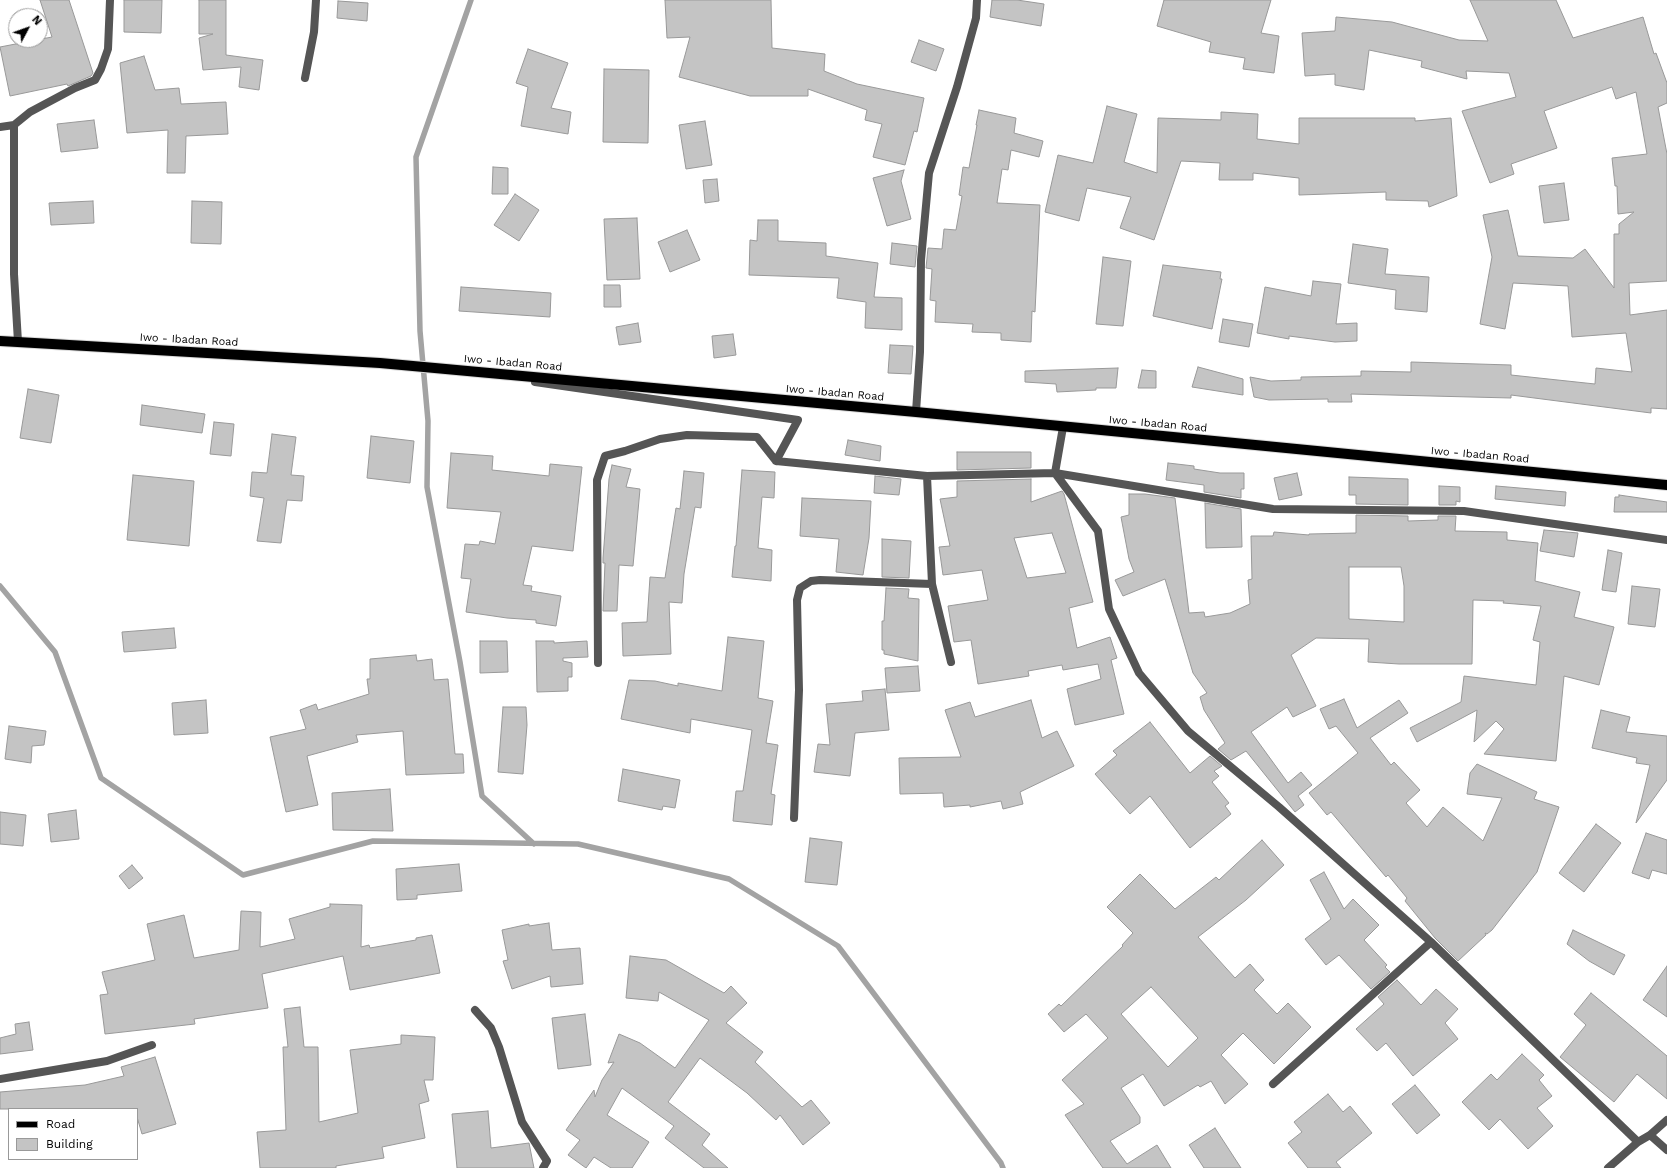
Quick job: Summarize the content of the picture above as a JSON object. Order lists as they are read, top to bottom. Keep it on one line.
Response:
{"streets":{"main road":["Iwo - Ibadan Road"]},"legend":["Road","Building"],"north":"top right"}
